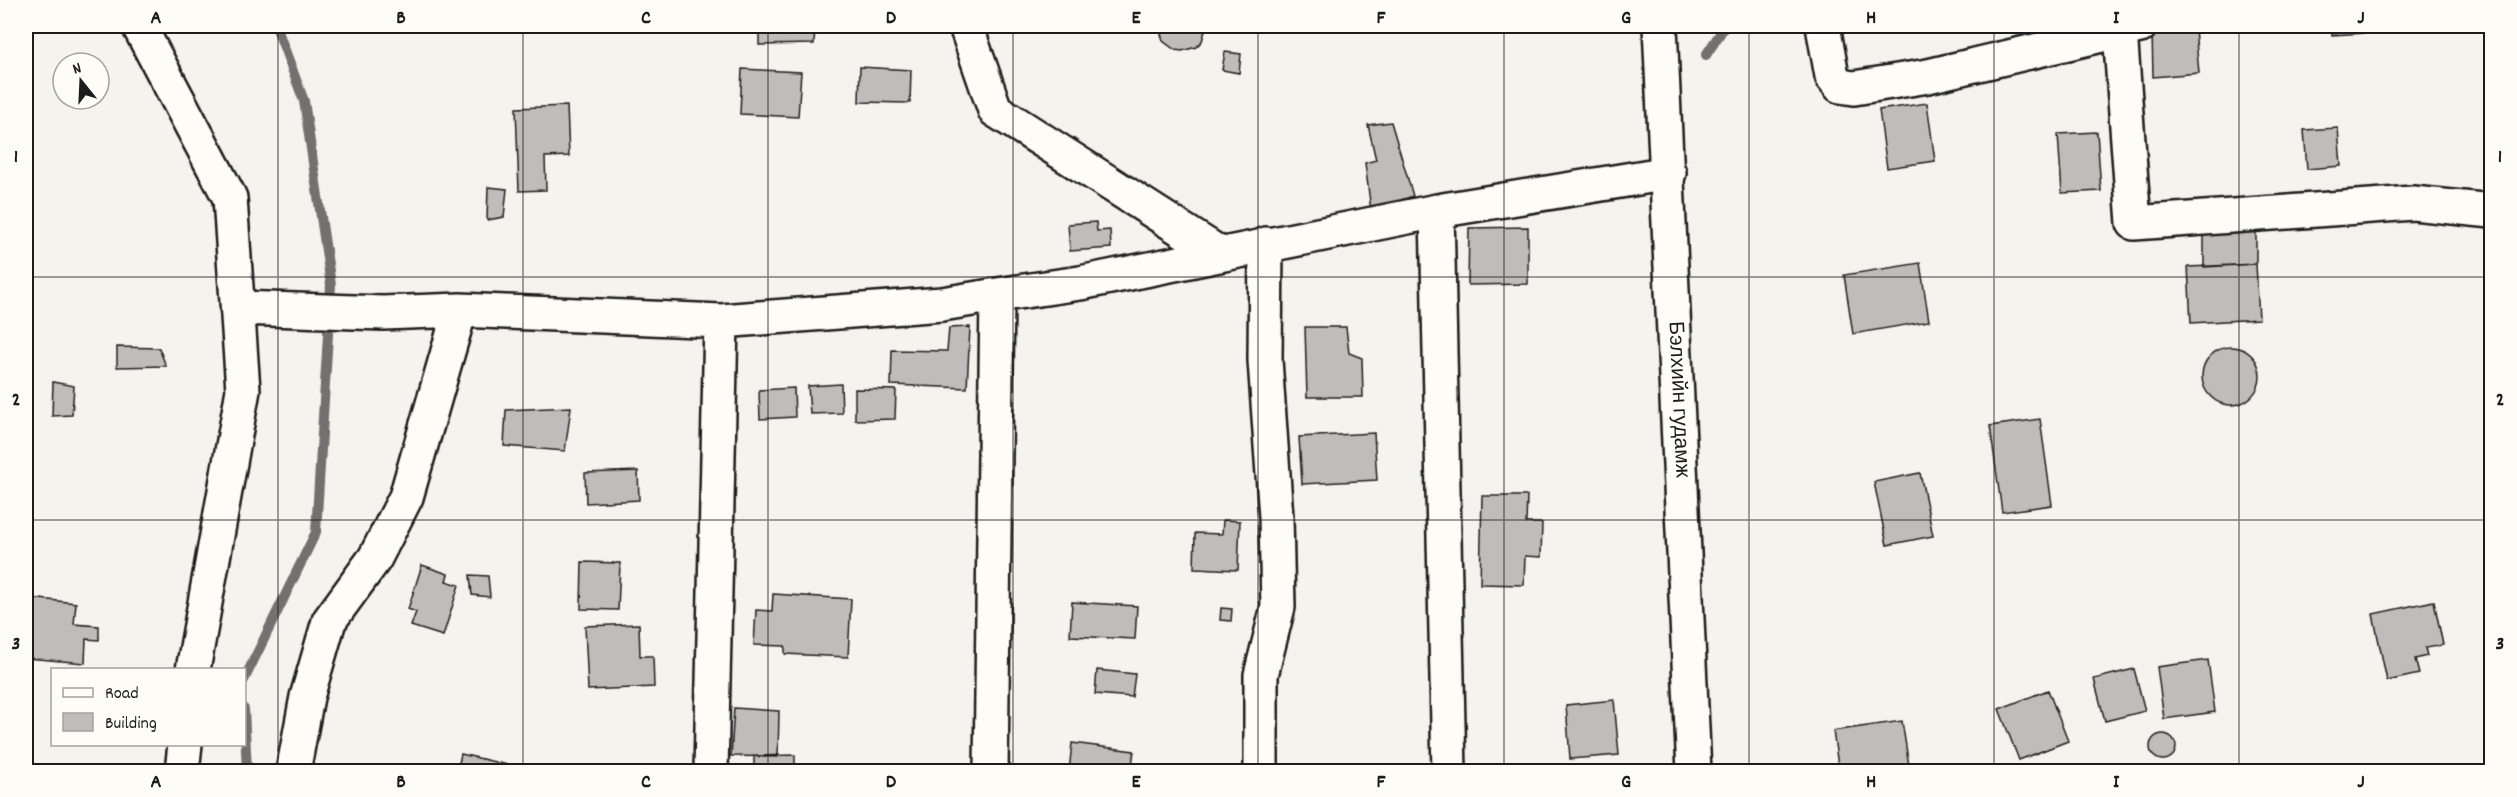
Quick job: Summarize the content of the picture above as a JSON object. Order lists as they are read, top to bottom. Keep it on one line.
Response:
{"streets":{"street":["Бэлхийн гудамж"]},"legend":["Road","Building"],"north":"top","grid":{"columns":["A","B","C","D","E","F","G","H","I","J"],"rows":["1","2","3"]}}
